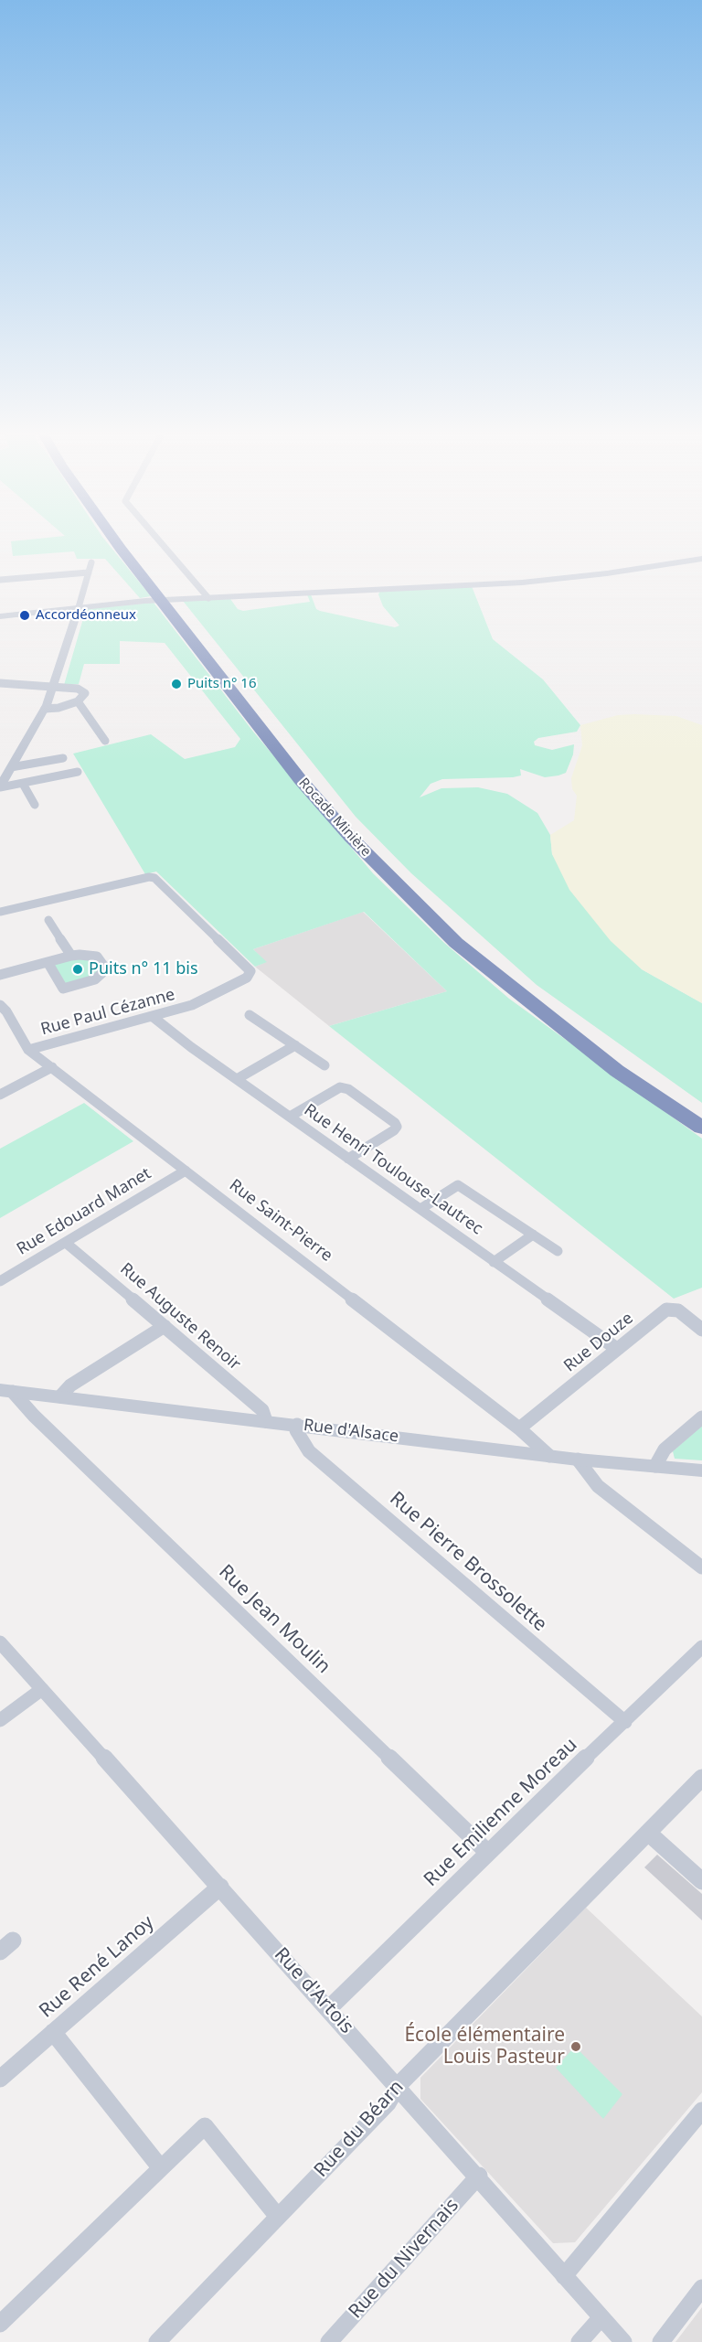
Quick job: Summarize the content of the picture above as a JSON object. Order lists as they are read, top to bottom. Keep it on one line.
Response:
{"streets":{"highway":["Rocade Minière"],"street":["Rue Paul Cézanne","Rue Henri Toulouse-Lautrec","Rue Edouard Manet","Rue Saint-Pierre","Rue Auguste Renoir","Rue Douze","Rue d'Alsace","Rue Pierre Brossolette","Rue Jean Moulin","Rue Emilienne Moreau","Rue René Lanoy","Rue d'Artois","Rue du Béarn","Rue du Nivernais"]},"crossings":[["Rue Paul Cézanne","Rue Henri Toulouse-Lautrec"],["Rue Paul Cézanne","Rue Saint-Pierre"],["Rue Henri Toulouse-Lautrec","Rue Douze"],["Rue Edouard Manet","Rue Saint-Pierre"],["Rue Edouard Manet","Rue Auguste Renoir"],["Rue Saint-Pierre","Rue Douze"],["Rue Saint-Pierre","Rue d'Alsace"],["Rue Auguste Renoir","Rue d'Alsace"],["Rue d'Alsace","Rue Pierre Brossolette"],["Rue d'Alsace","Rue Jean Moulin"],["Rue Pierre Brossolette","Rue Emilienne Moreau"],["Rue Jean Moulin","Rue Emilienne Moreau"],["Rue Emilienne Moreau","Rue d'Artois"],["Rue René Lanoy","Rue d'Artois"],["Rue d'Artois","Rue du Béarn"],["Rue d'Artois","Rue du Nivernais"]],"places":["Accordéonneux","Puits n° 16","Puits n° 11 bis","École élémentaire Louis Pasteur"]}
